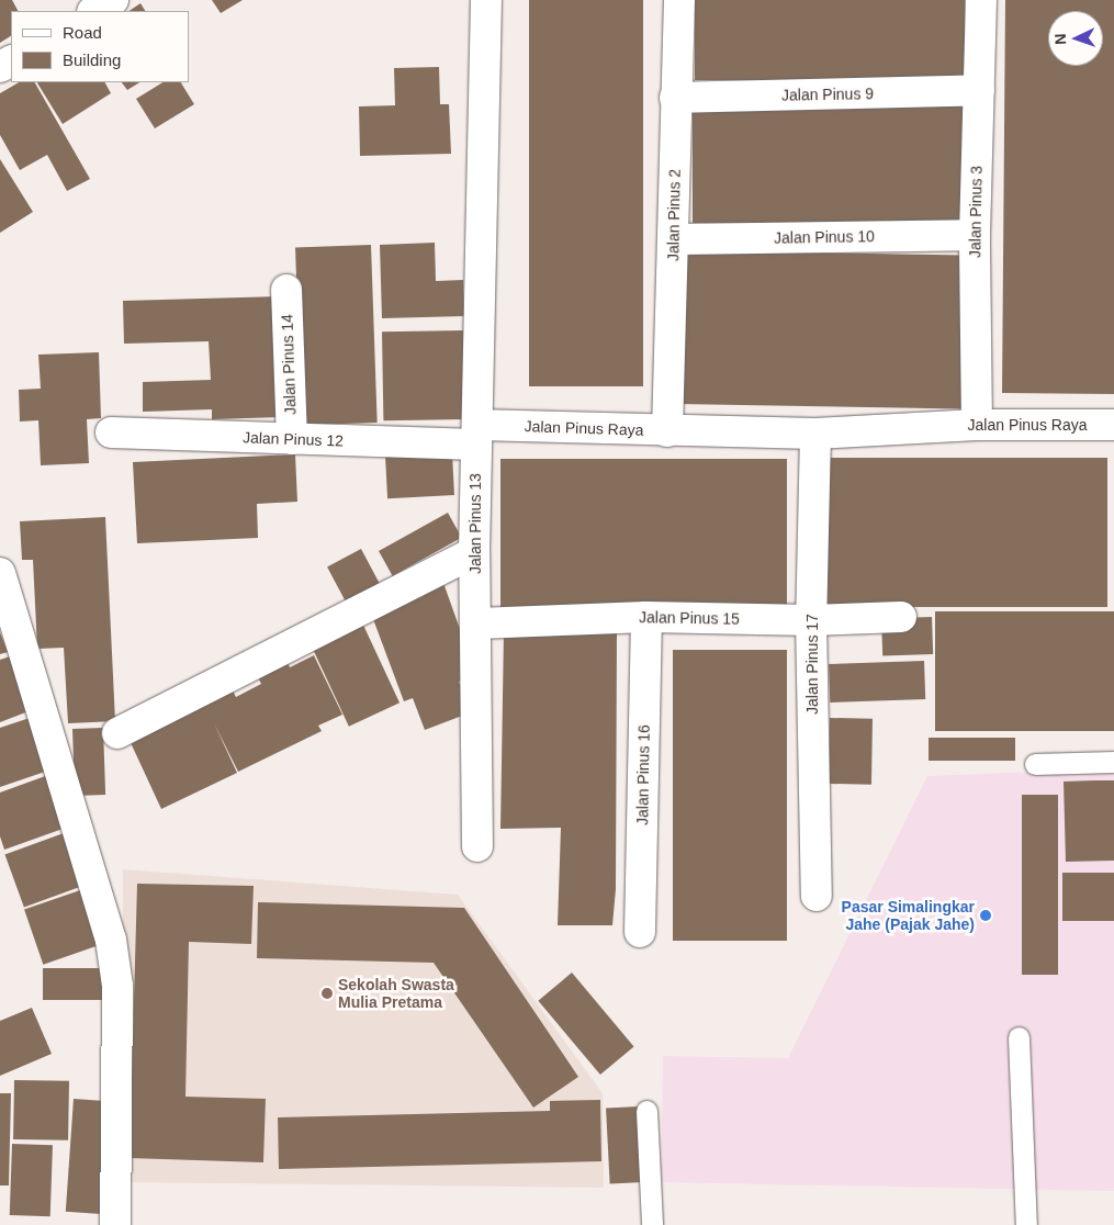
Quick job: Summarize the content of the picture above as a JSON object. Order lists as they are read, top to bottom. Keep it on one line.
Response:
{"streets":{"street":["Jalan Pinus 9","Jalan Pinus 3","Jalan Pinus 2","Jalan Pinus 10","Jalan Pinus 14","Jalan Pinus Raya","Jalan Pinus 12","Jalan Pinus 13","Jalan Pinus 15","Jalan Pinus 17","Jalan Pinus 16"]},"crossings":[["Jalan Pinus 9","Jalan Pinus 3"],["Jalan Pinus 9","Jalan Pinus 2"],["Jalan Pinus 3","Jalan Pinus 10"],["Jalan Pinus 3","Jalan Pinus Raya"],["Jalan Pinus 2","Jalan Pinus 10"],["Jalan Pinus 2","Jalan Pinus Raya"],["Jalan Pinus 14","Jalan Pinus 12"],["Jalan Pinus Raya","Jalan Pinus 12"],["Jalan Pinus Raya","Jalan Pinus 13"],["Jalan Pinus Raya","Jalan Pinus 17"],["Jalan Pinus 12","Jalan Pinus 13"],["Jalan Pinus 13","Jalan Pinus 15"],["Jalan Pinus 15","Jalan Pinus 17"],["Jalan Pinus 15","Jalan Pinus 16"]],"places":["Pasar Simalingkar Jahe (Pajak Jahe)","Sekolah Swasta Mulia Pretama"],"legend":["Road","Building"],"north":"left"}
